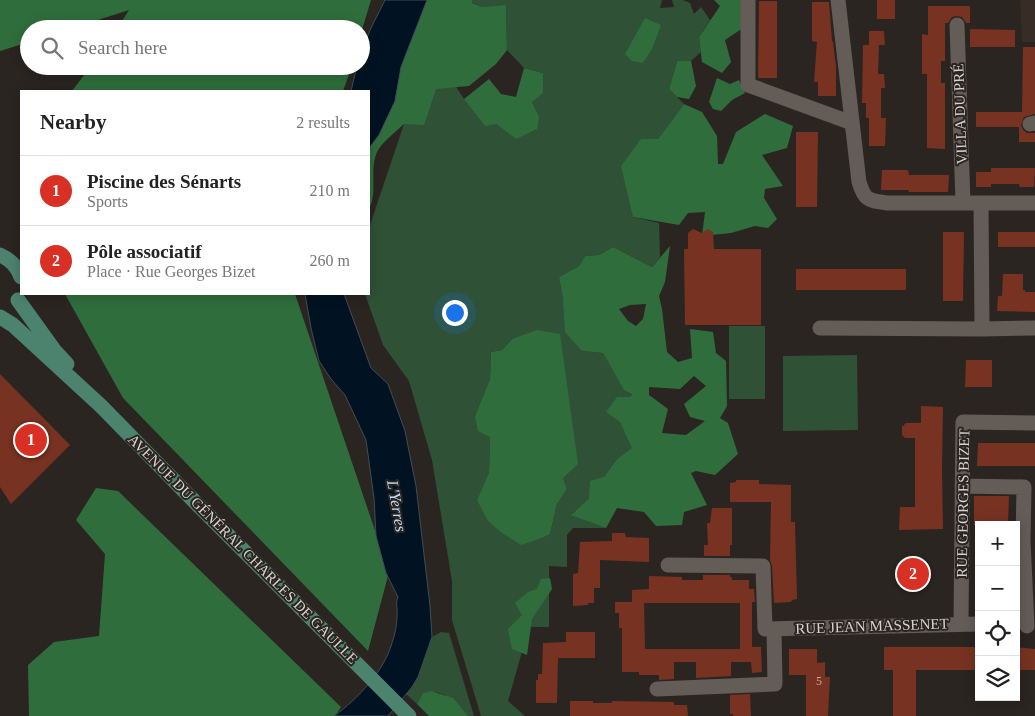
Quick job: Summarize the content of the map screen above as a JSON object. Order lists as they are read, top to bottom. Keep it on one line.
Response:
{"streets":{"main road":["AVENUE DU GÉNÉRAL CHARLES DE GAULLE"],"street":["VILLA DU PRÉ","RUE GEORGES BIZET","RUE JEAN MASSENET"]},"crossings":[["RUE GEORGES BIZET","RUE JEAN MASSENET"]],"water":["L'Yerres"],"house_numbers":["5"],"page":{"search":"Search here","heading":["Nearby","2 results"],"list":[{"mark":"1","name":"Piscine des Sénarts","note":"Sports","value":"210 m"},{"mark":"2","name":"Pôle associatif","note":"Place · Rue Georges Bizet","value":"260 m"}],"pins":["1","2"],"map_buttons":["+","−"]}}
